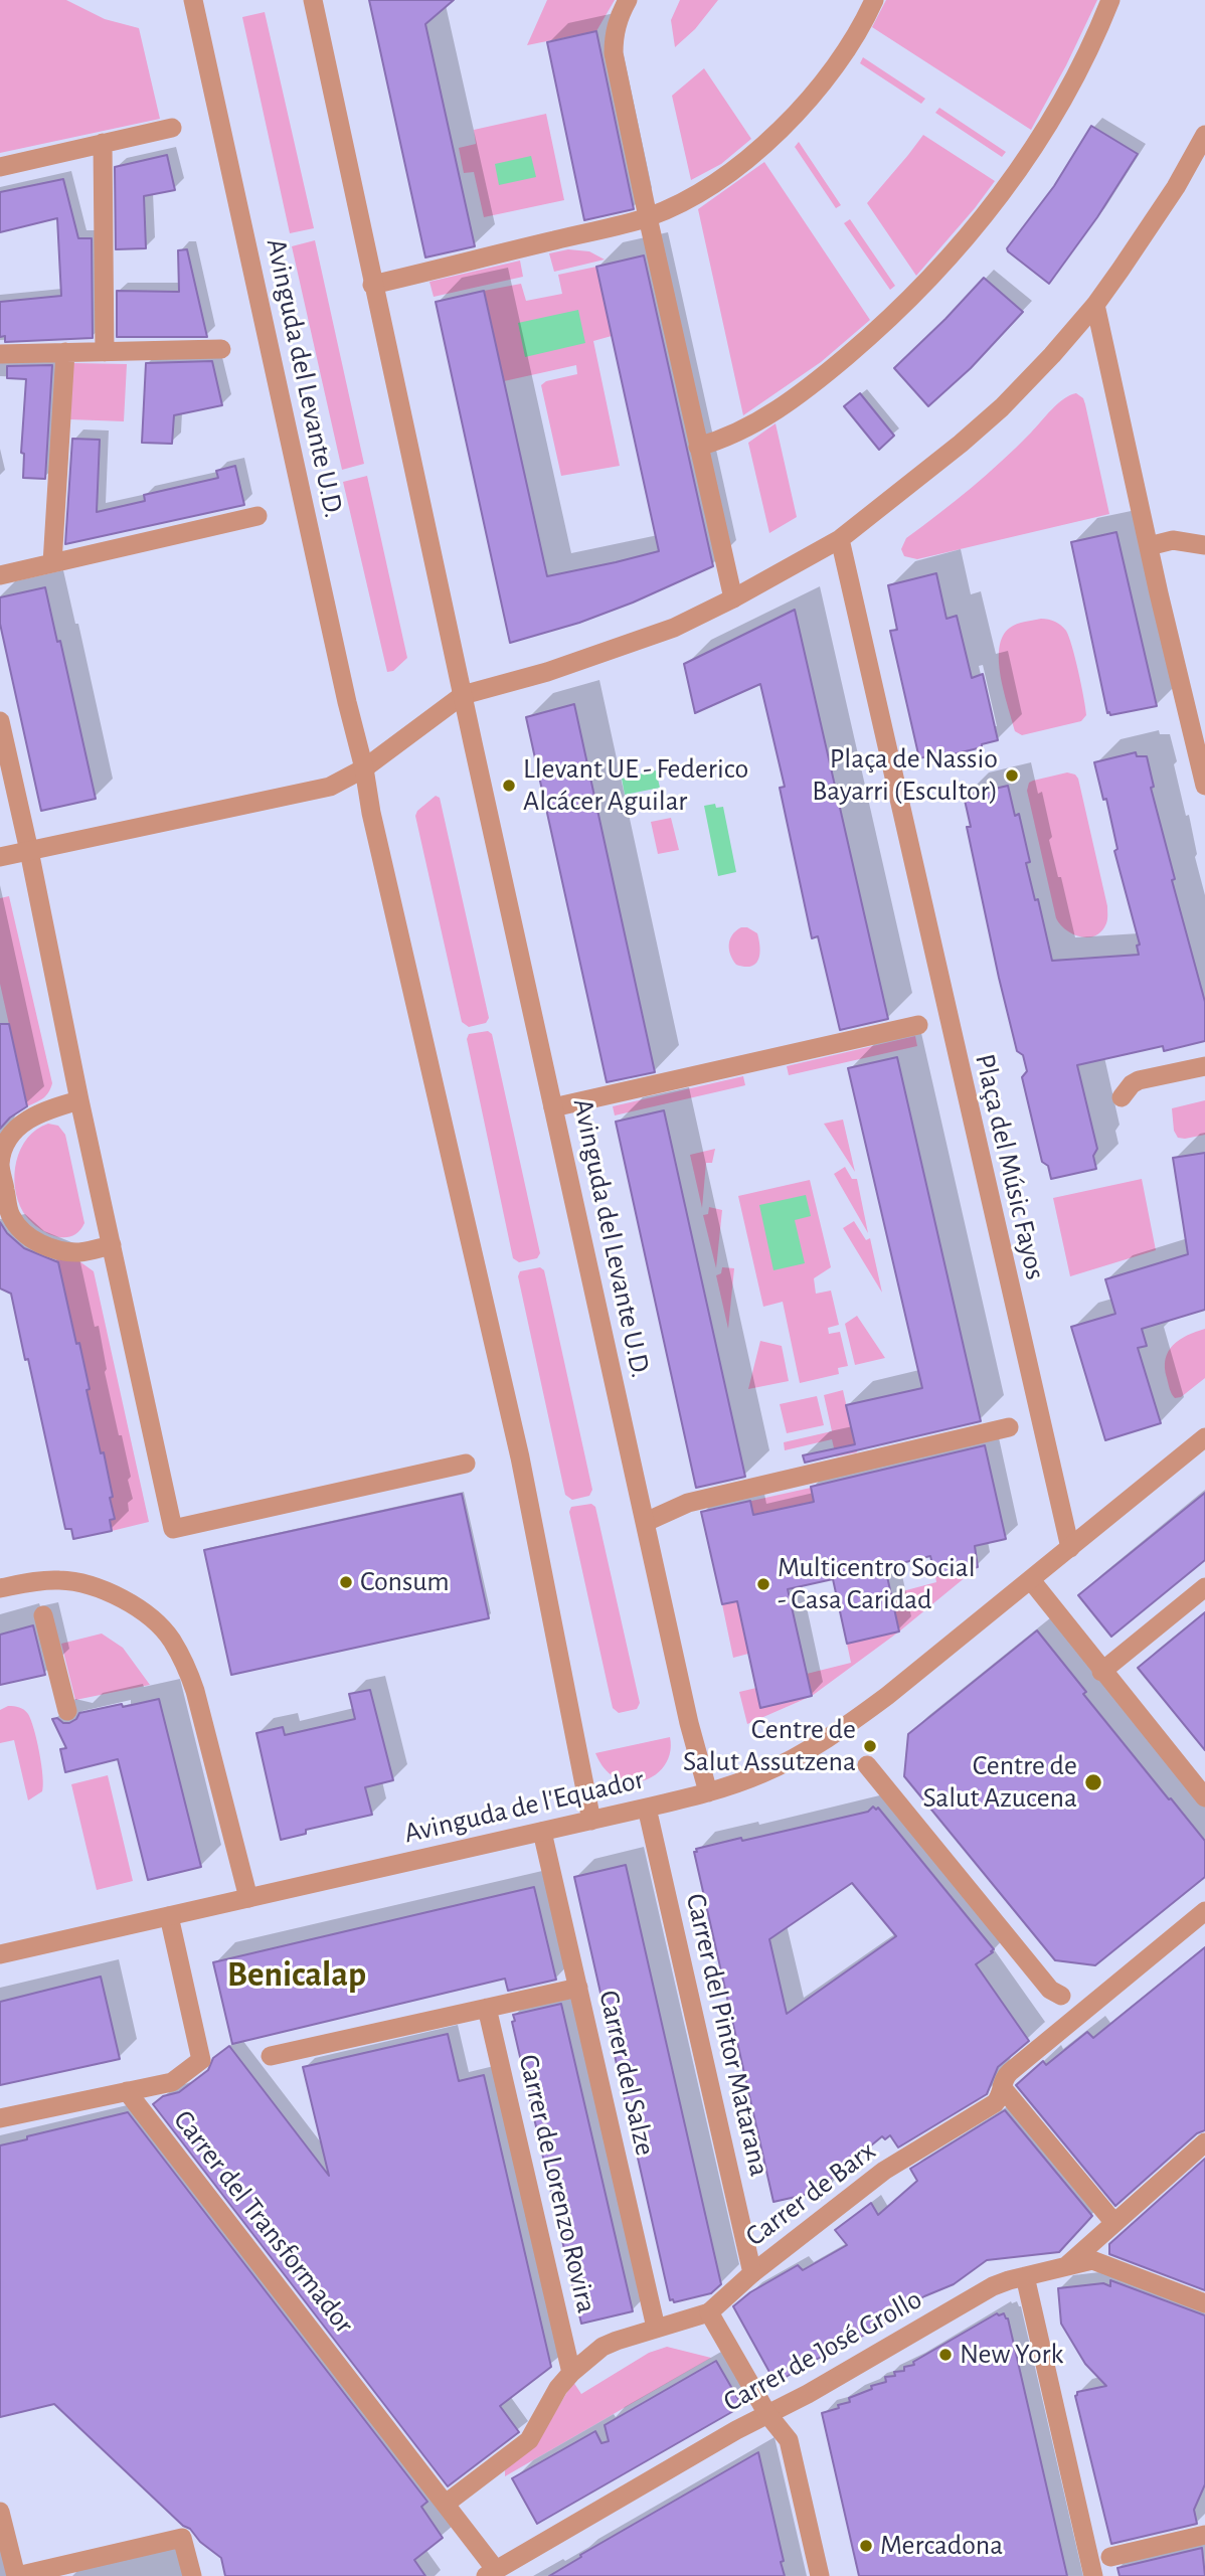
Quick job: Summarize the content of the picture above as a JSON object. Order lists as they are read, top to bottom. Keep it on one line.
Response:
{"streets":{"street":["Avinguda del Levante U.D.","Plaça del Músic Fayos","Avinguda de l'Equador","Carrer del Pintor Matarana","Carrer del Salze","Carrer de Lorenzo Rovira","Carrer de Barx","Carrer del Transformador","Carrer de José Grollo"]},"crossings":[["Avinguda del Levante U.D.","Avinguda de l'Equador"],["Plaça del Músic Fayos","Avinguda de l'Equador"],["Avinguda de l'Equador","Carrer del Pintor Matarana"],["Avinguda de l'Equador","Carrer del Salze"],["Avinguda de l'Equador","Carrer del Transformador"],["Carrer del Pintor Matarana","Carrer de Barx"],["Carrer del Salze","Carrer de Barx"],["Carrer de Lorenzo Rovira","Carrer de Barx"],["Carrer de Barx","Carrer del Transformador"],["Carrer del Transformador","Carrer de José Grollo"]],"districts":["Benicalap"],"places":["Plaça de Nassio Bayarri (Escultor)","Llevant UE - Federico Alcácer Aguilar","Consum","Multicentro Social - Casa Caridad","Centre de Salut Assutzena","Centre de Salut Azucena","New York","Mercadona"]}
